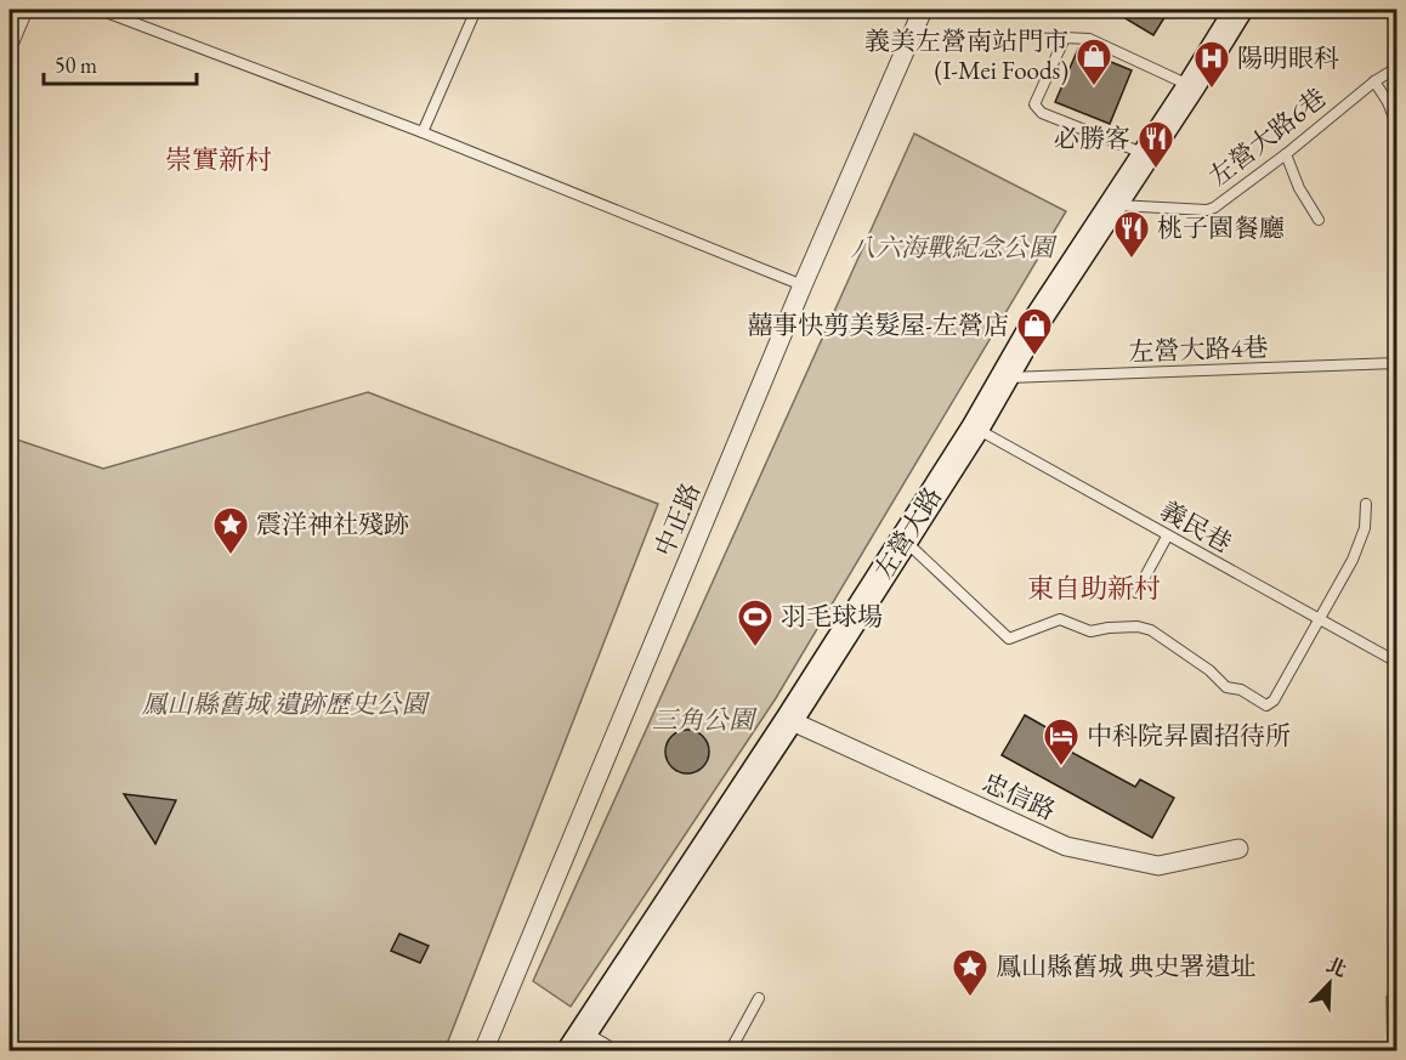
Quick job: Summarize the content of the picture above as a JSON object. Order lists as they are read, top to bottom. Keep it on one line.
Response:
{"streets":{"street":["中正路","左營大路","忠信路"],"lane":["左營大路6巷","左營大路4巷","義民巷"]},"crossings":[["左營大路6巷","左營大路"],["左營大路4巷","左營大路"],["義民巷","左營大路"],["左營大路","忠信路"]],"districts":["崇實新村","東自助新村"],"parks":["八六海戰紀念公園","鳳山縣舊城 遺跡歷史公園","三角公園"],"places":{"shop":["義美左營南站門市 (I-Mei Foods)","囍事快剪美髮屋-左營店"],"hospital":["陽明眼科"],"restaurant":["必勝客","桃子園餐廳"],"place":["震洋神社殘跡","鳳山縣舊城 典史署遺址"],"sports":["羽毛球場"],"hotel":["中科院昇園招待所"]},"scale_bar":"50 m","north":"top right"}
